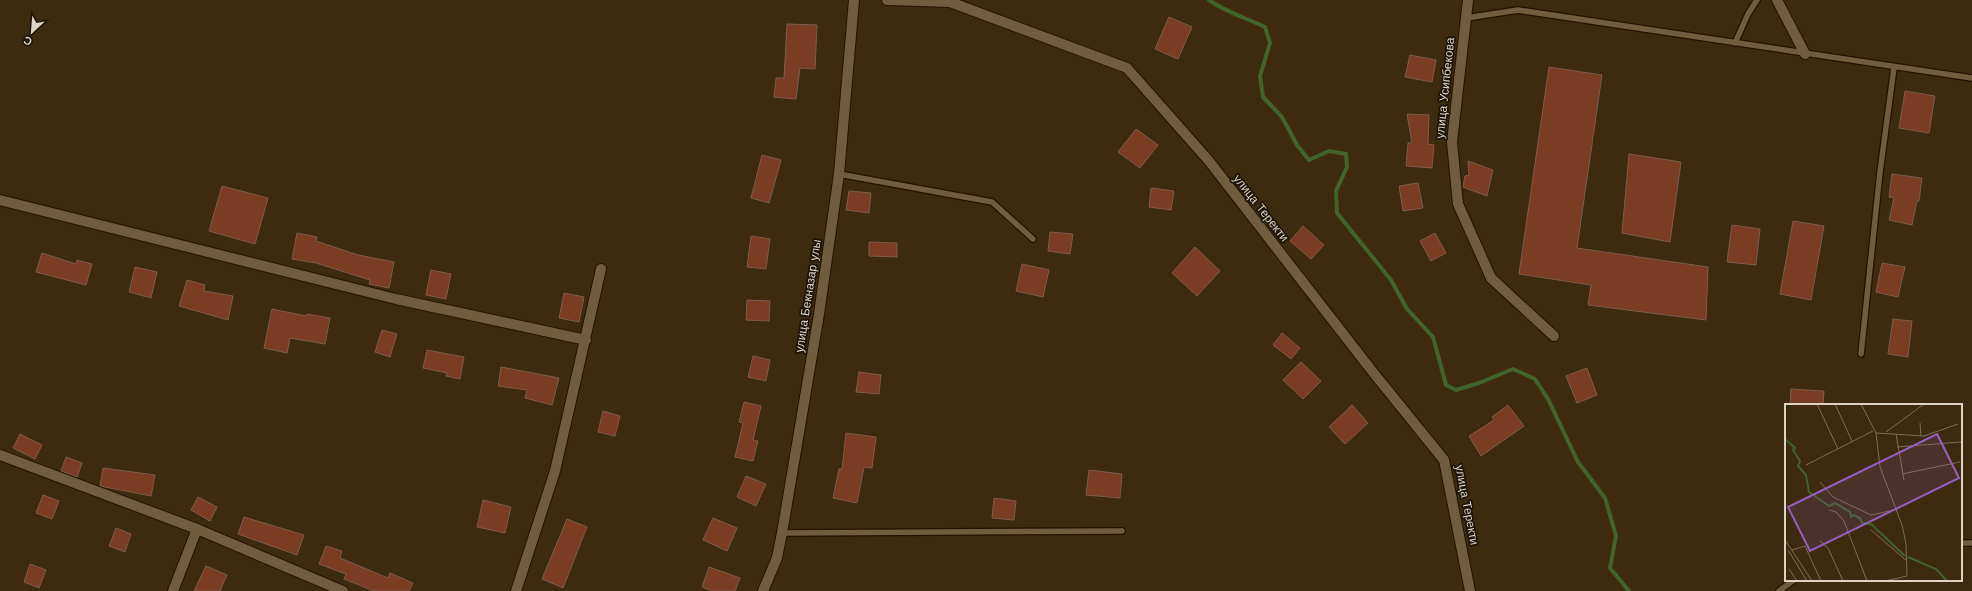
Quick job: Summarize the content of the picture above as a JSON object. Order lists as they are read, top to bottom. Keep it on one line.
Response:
{"streets":{"street":["улица Усипбекова","улица Теректи","улица Бекназар улы"]},"north":"bottom left"}
